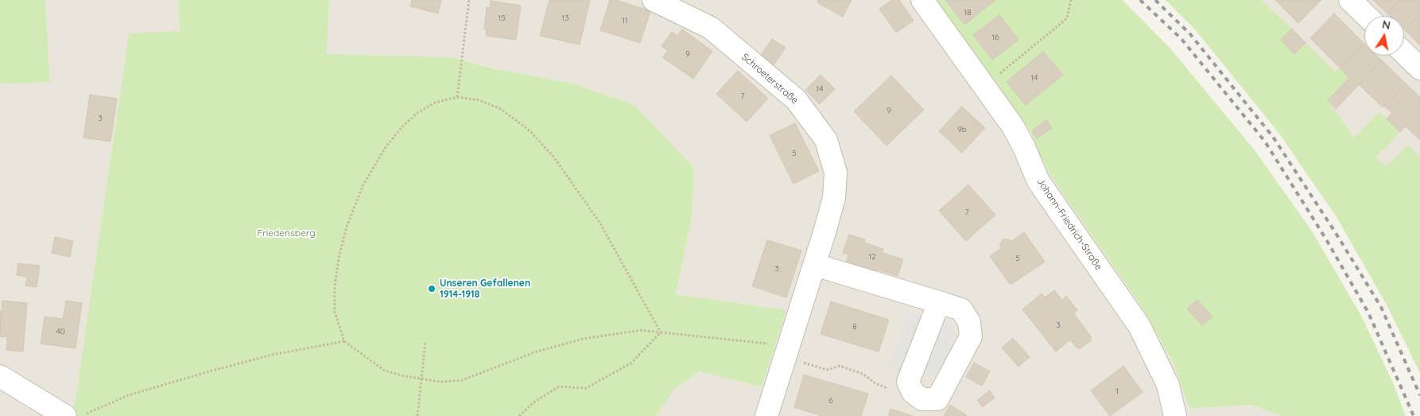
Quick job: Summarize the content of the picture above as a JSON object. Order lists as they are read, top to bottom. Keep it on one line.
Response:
{"streets":{"street":["Schroeterstraße","Johann-Friedrich-Straße"]},"parks":["Friedensberg"],"places":["Unseren Gefallenen 1914-1918"],"house_numbers":["18","15","13","11","16","9","14","14","7","9","3","9b","5","7","12","5","3","3","8","40","1","6"],"north":"top"}
